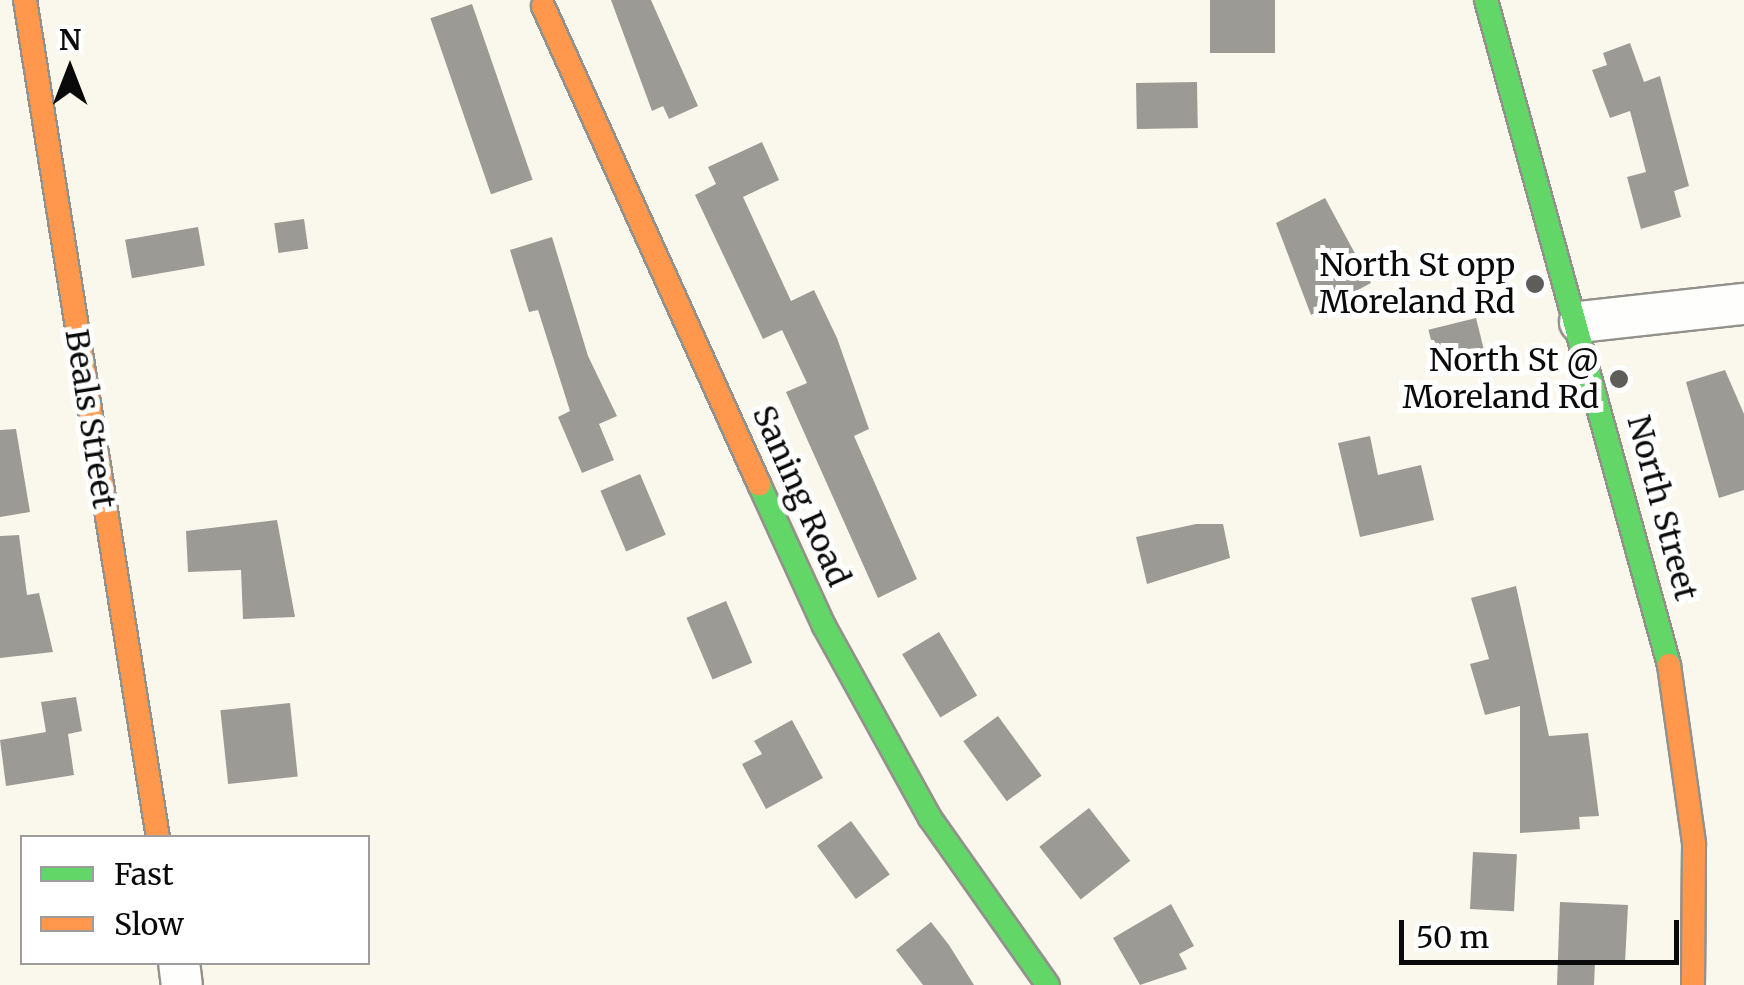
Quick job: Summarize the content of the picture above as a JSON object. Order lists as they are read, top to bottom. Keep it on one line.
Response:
{"streets":{"street":["Beals Street","Saning Road","North Street"]},"places":["North St opp Moreland Rd","North St @ Moreland Rd"],"legend":["Fast","Slow"],"scale_bar":"50 m","north":"top"}
